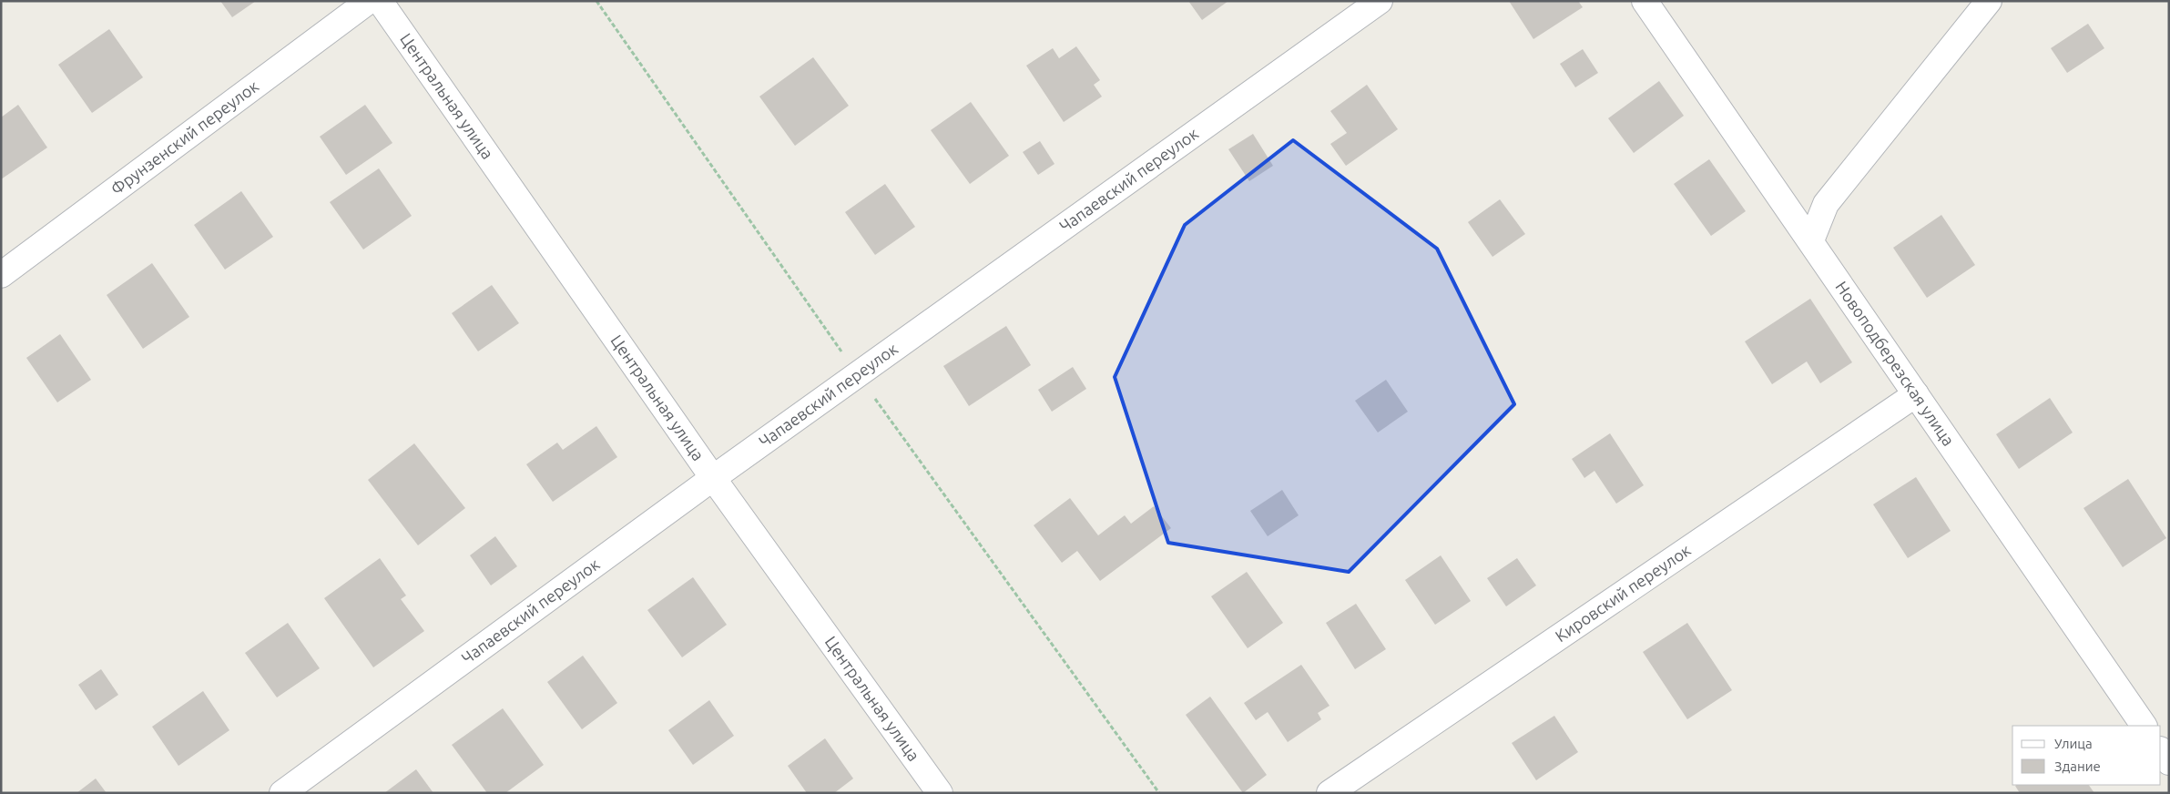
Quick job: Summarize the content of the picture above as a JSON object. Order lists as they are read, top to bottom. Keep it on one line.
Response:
{"streets":{"street":["Центральная улица","Фрунзенский переулок","Чапаевский переулок","Новоподберезская улица","Кировский переулок"]},"crossings":[["Центральная улица","Чапаевский переулок"],["Новоподберезская улица","Кировский переулок"]],"legend":["Улица","Здание"]}
